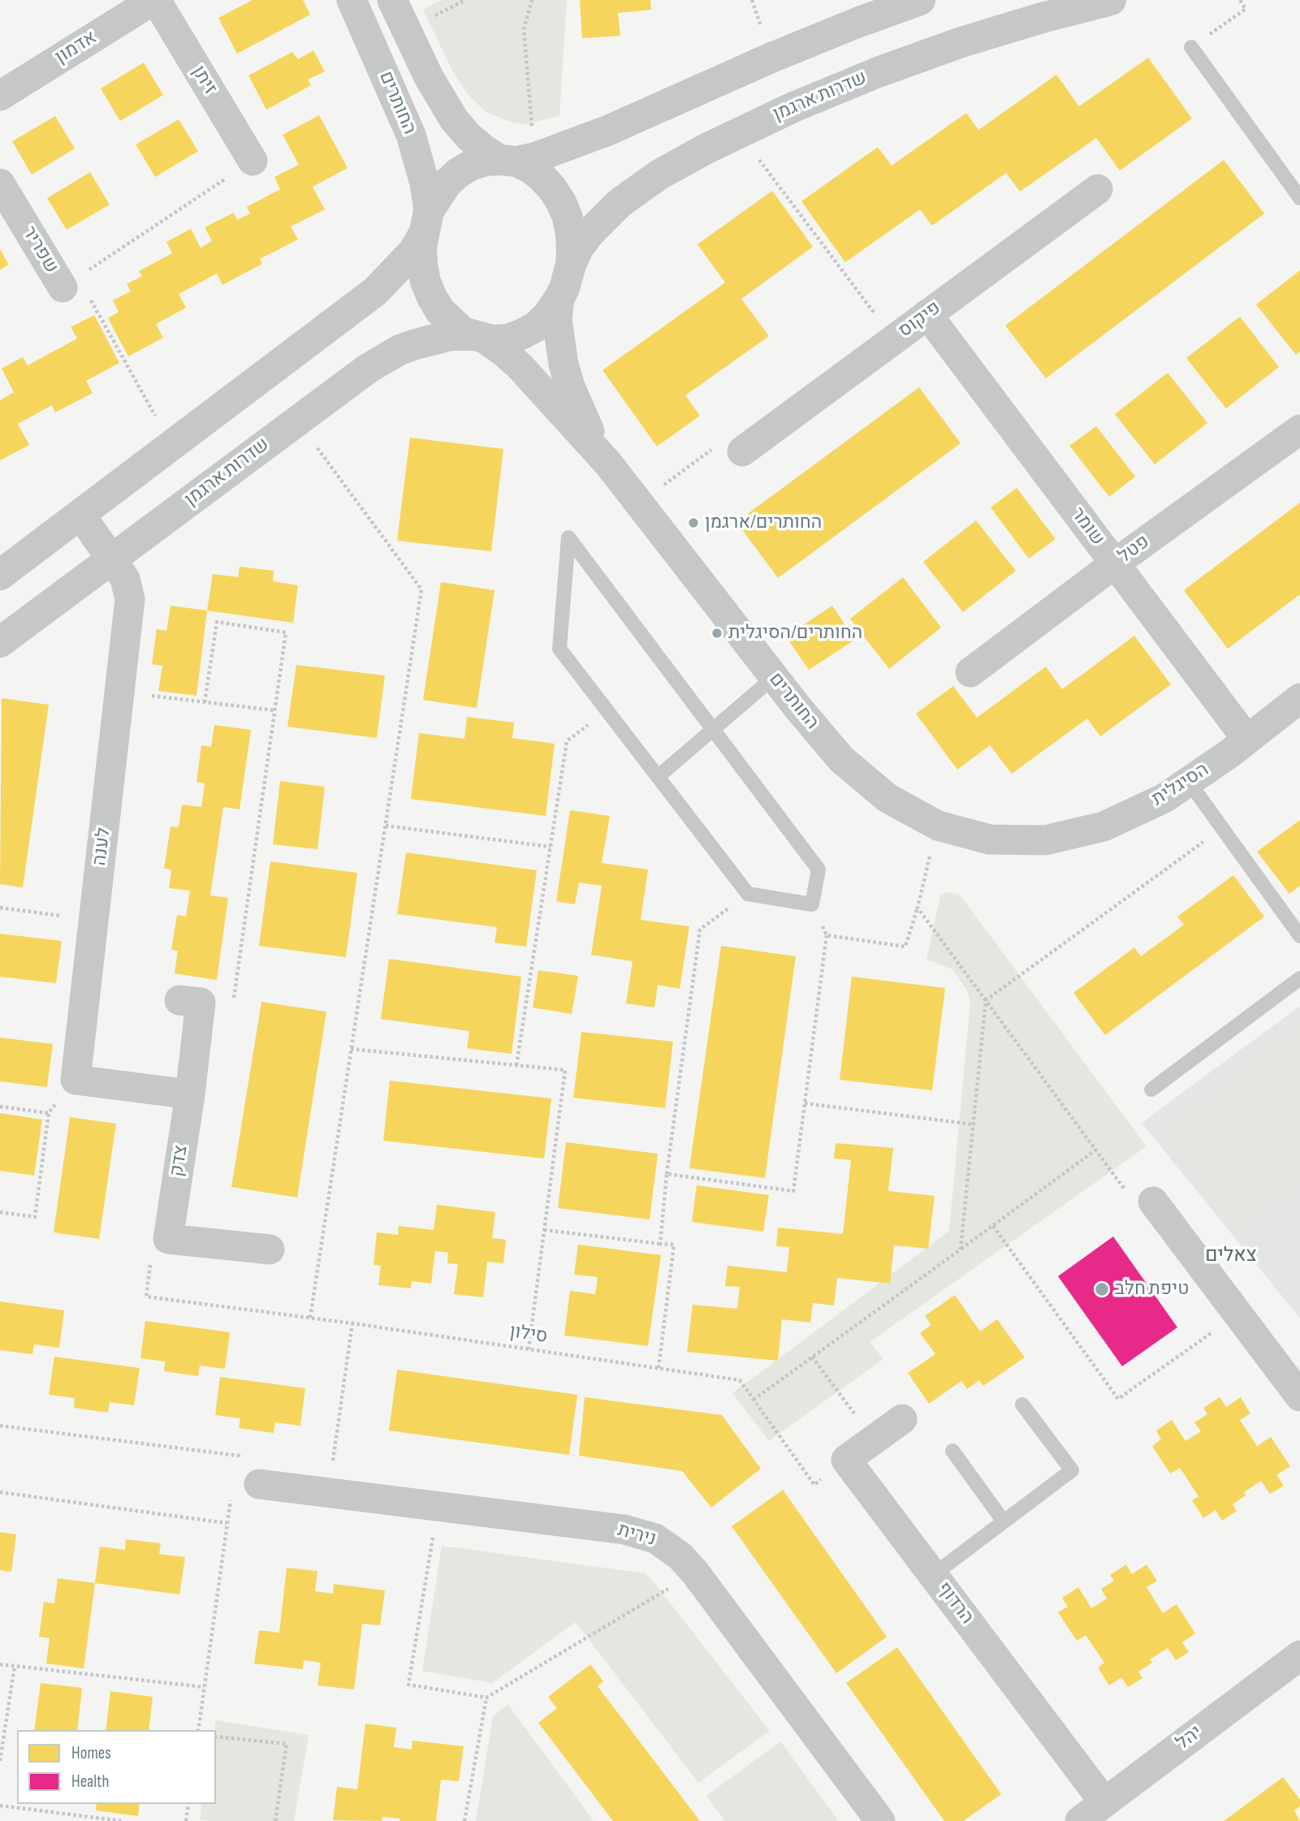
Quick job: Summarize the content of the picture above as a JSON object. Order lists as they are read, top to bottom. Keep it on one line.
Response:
{"streets":{"street":["אדמון","זיתן","שדרות ארגמן","החותרים","שפריר","פיקוס","שומר","פטל","הסיגלית","לענה","צדק","נירית","הרדוף","יהל"],"path":["סילון"]},"crossings":[["אדמון","זיתן"],["שדרות ארגמן","החותרים"],["שדרות ארגמן","לענה"],["החותרים","הסיגלית"],["פיקוס","שומר"],["שומר","פטל"],["שומר","הסיגלית"],["סילון","הרדוף"],["הרדוף","יהל"]],"districts":["צאלים"],"places":["החותרים/ארגמן","החותרים/הסיגלית","טיפת חלב"],"legend":["Homes","Health"]}
